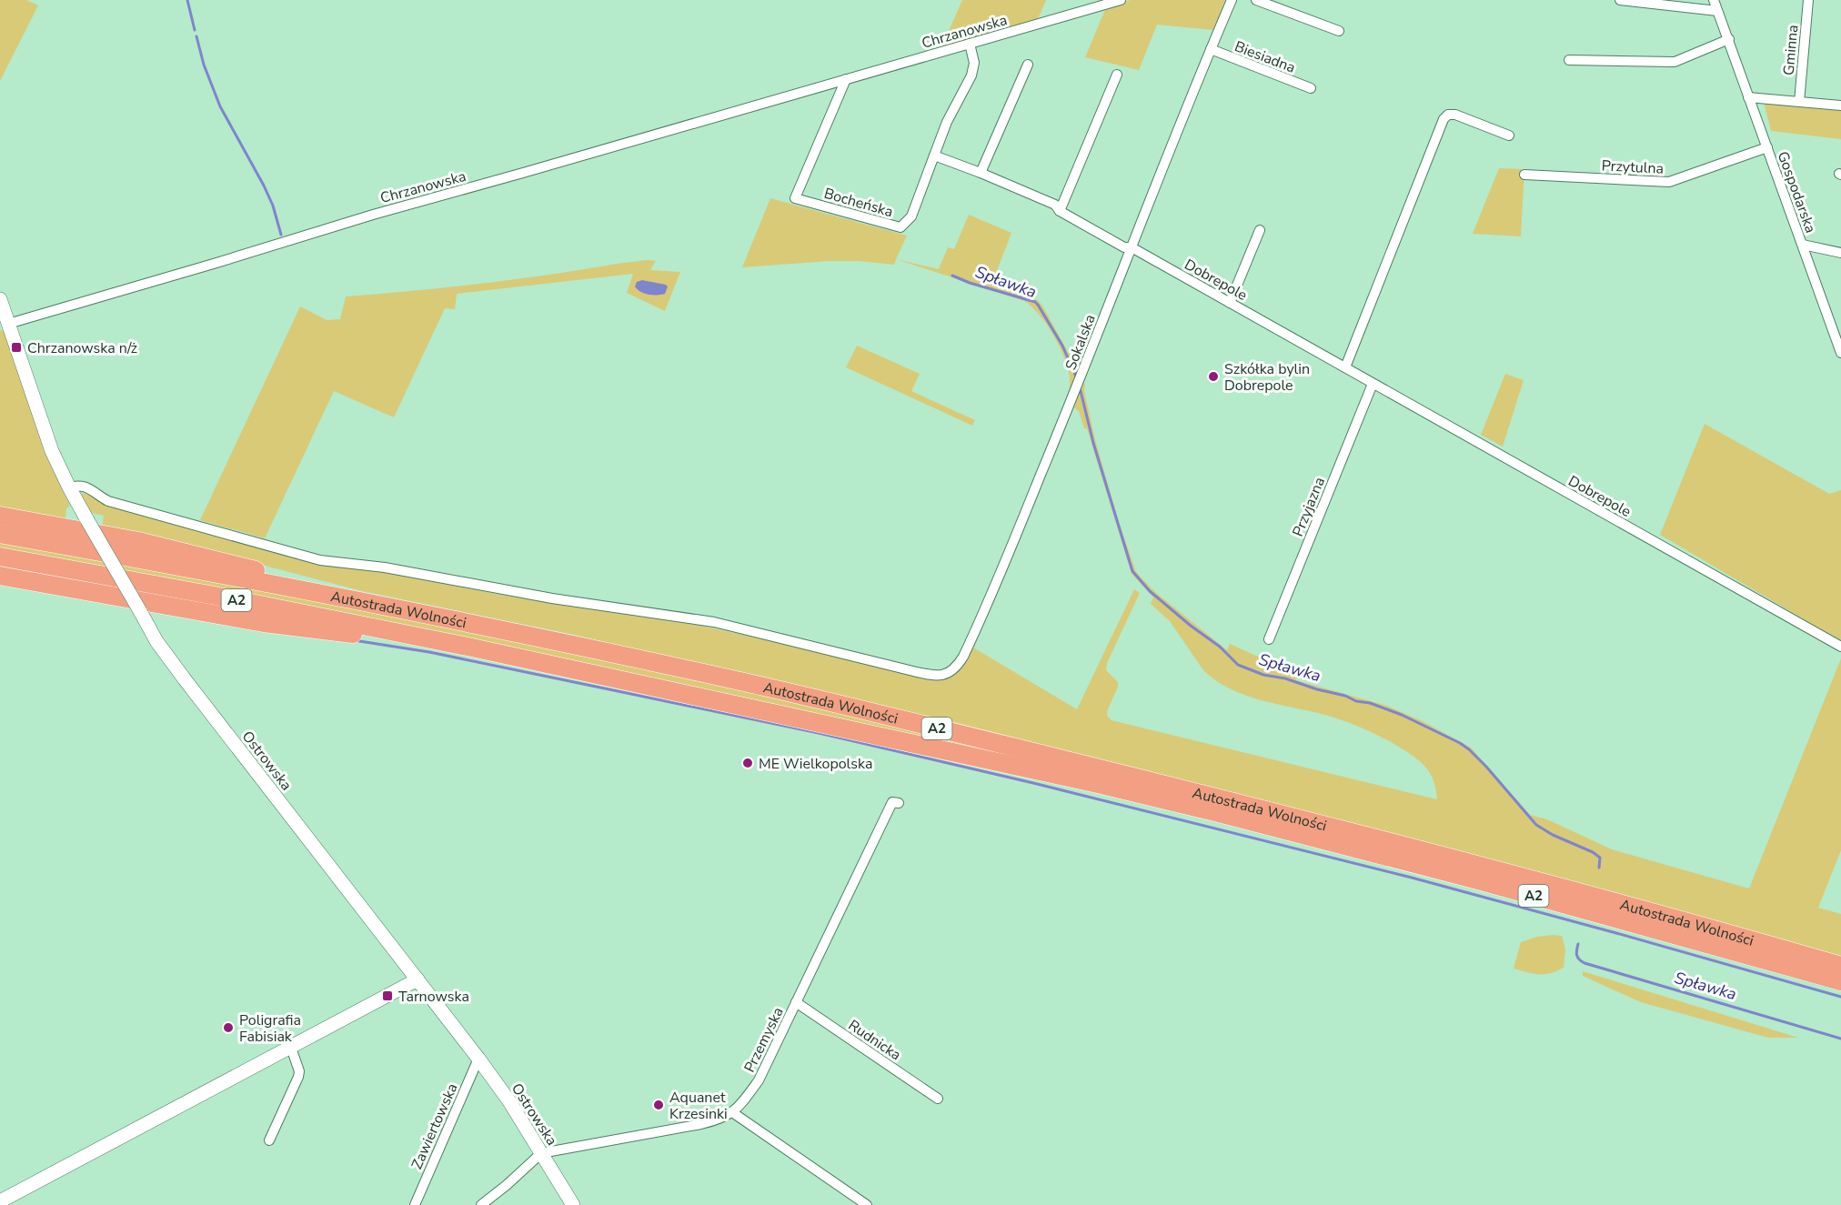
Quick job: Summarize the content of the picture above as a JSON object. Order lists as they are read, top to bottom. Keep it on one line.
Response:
{"streets":{"highway":["A2","Autostrada Wolności"],"street":["Chrzanowska","Gminna","Biesiadna","Przytulna","Gospodarska","Bocheńska","Dobrepole","Sokalska","Przyjazna","Ostrowska","Przemyska","Rudnicka","Zawiertowska"]},"crossings":[["Chrzanowska","Bocheńska"],["Chrzanowska","Ostrowska"],["Biesiadna","Sokalska"],["Przytulna","Gospodarska"],["Dobrepole","Sokalska"],["Dobrepole","Przyjazna"],["Sokalska","Ostrowska"],["Ostrowska","Przemyska"],["Ostrowska","Zawiertowska"],["Przemyska","Rudnicka"]],"water":["Spławka"],"places":{"transit":["Chrzanowska n/ż","Tarnowska"],"other":["Szkółka bylin Dobrepole","ME Wielkopolska","Poligrafia Fabisiak","Aquanet Krzesinki"]}}
